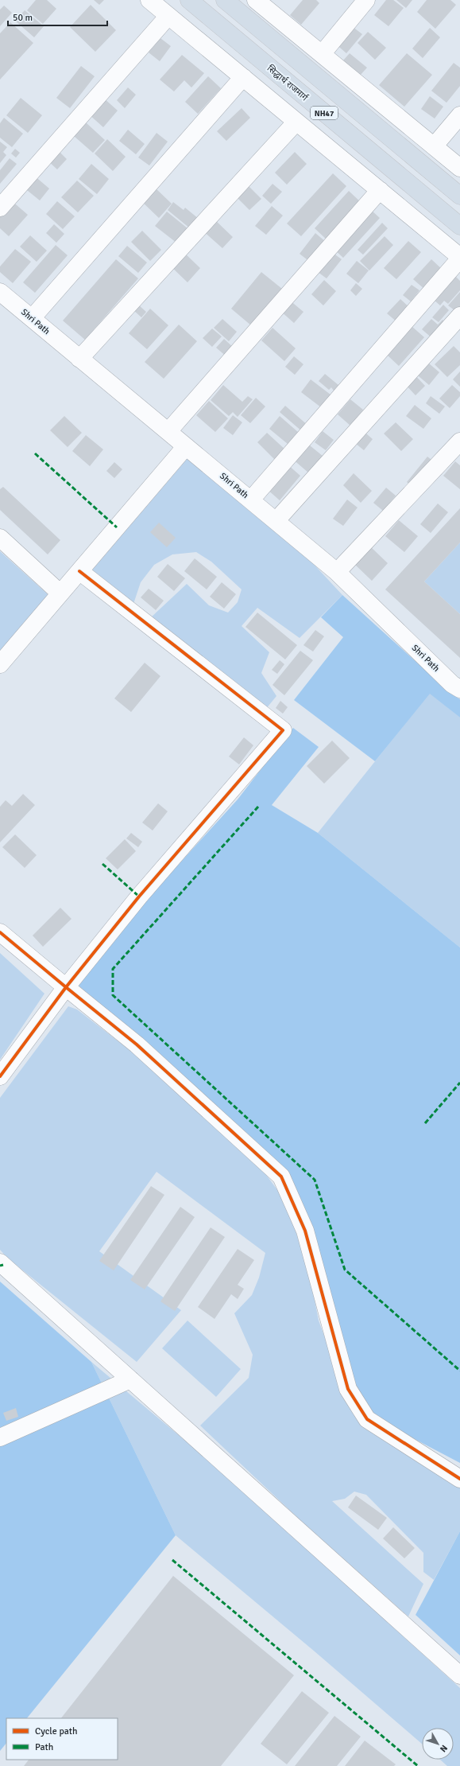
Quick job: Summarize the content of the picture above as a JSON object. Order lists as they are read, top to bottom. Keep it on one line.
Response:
{"streets":{"highway":["सिद्धार्थ राजमार्ग","NH47"],"street":["Shri Path"]},"legend":["Cycle path","Path"],"scale_bar":"50 m","north":"bottom right"}
